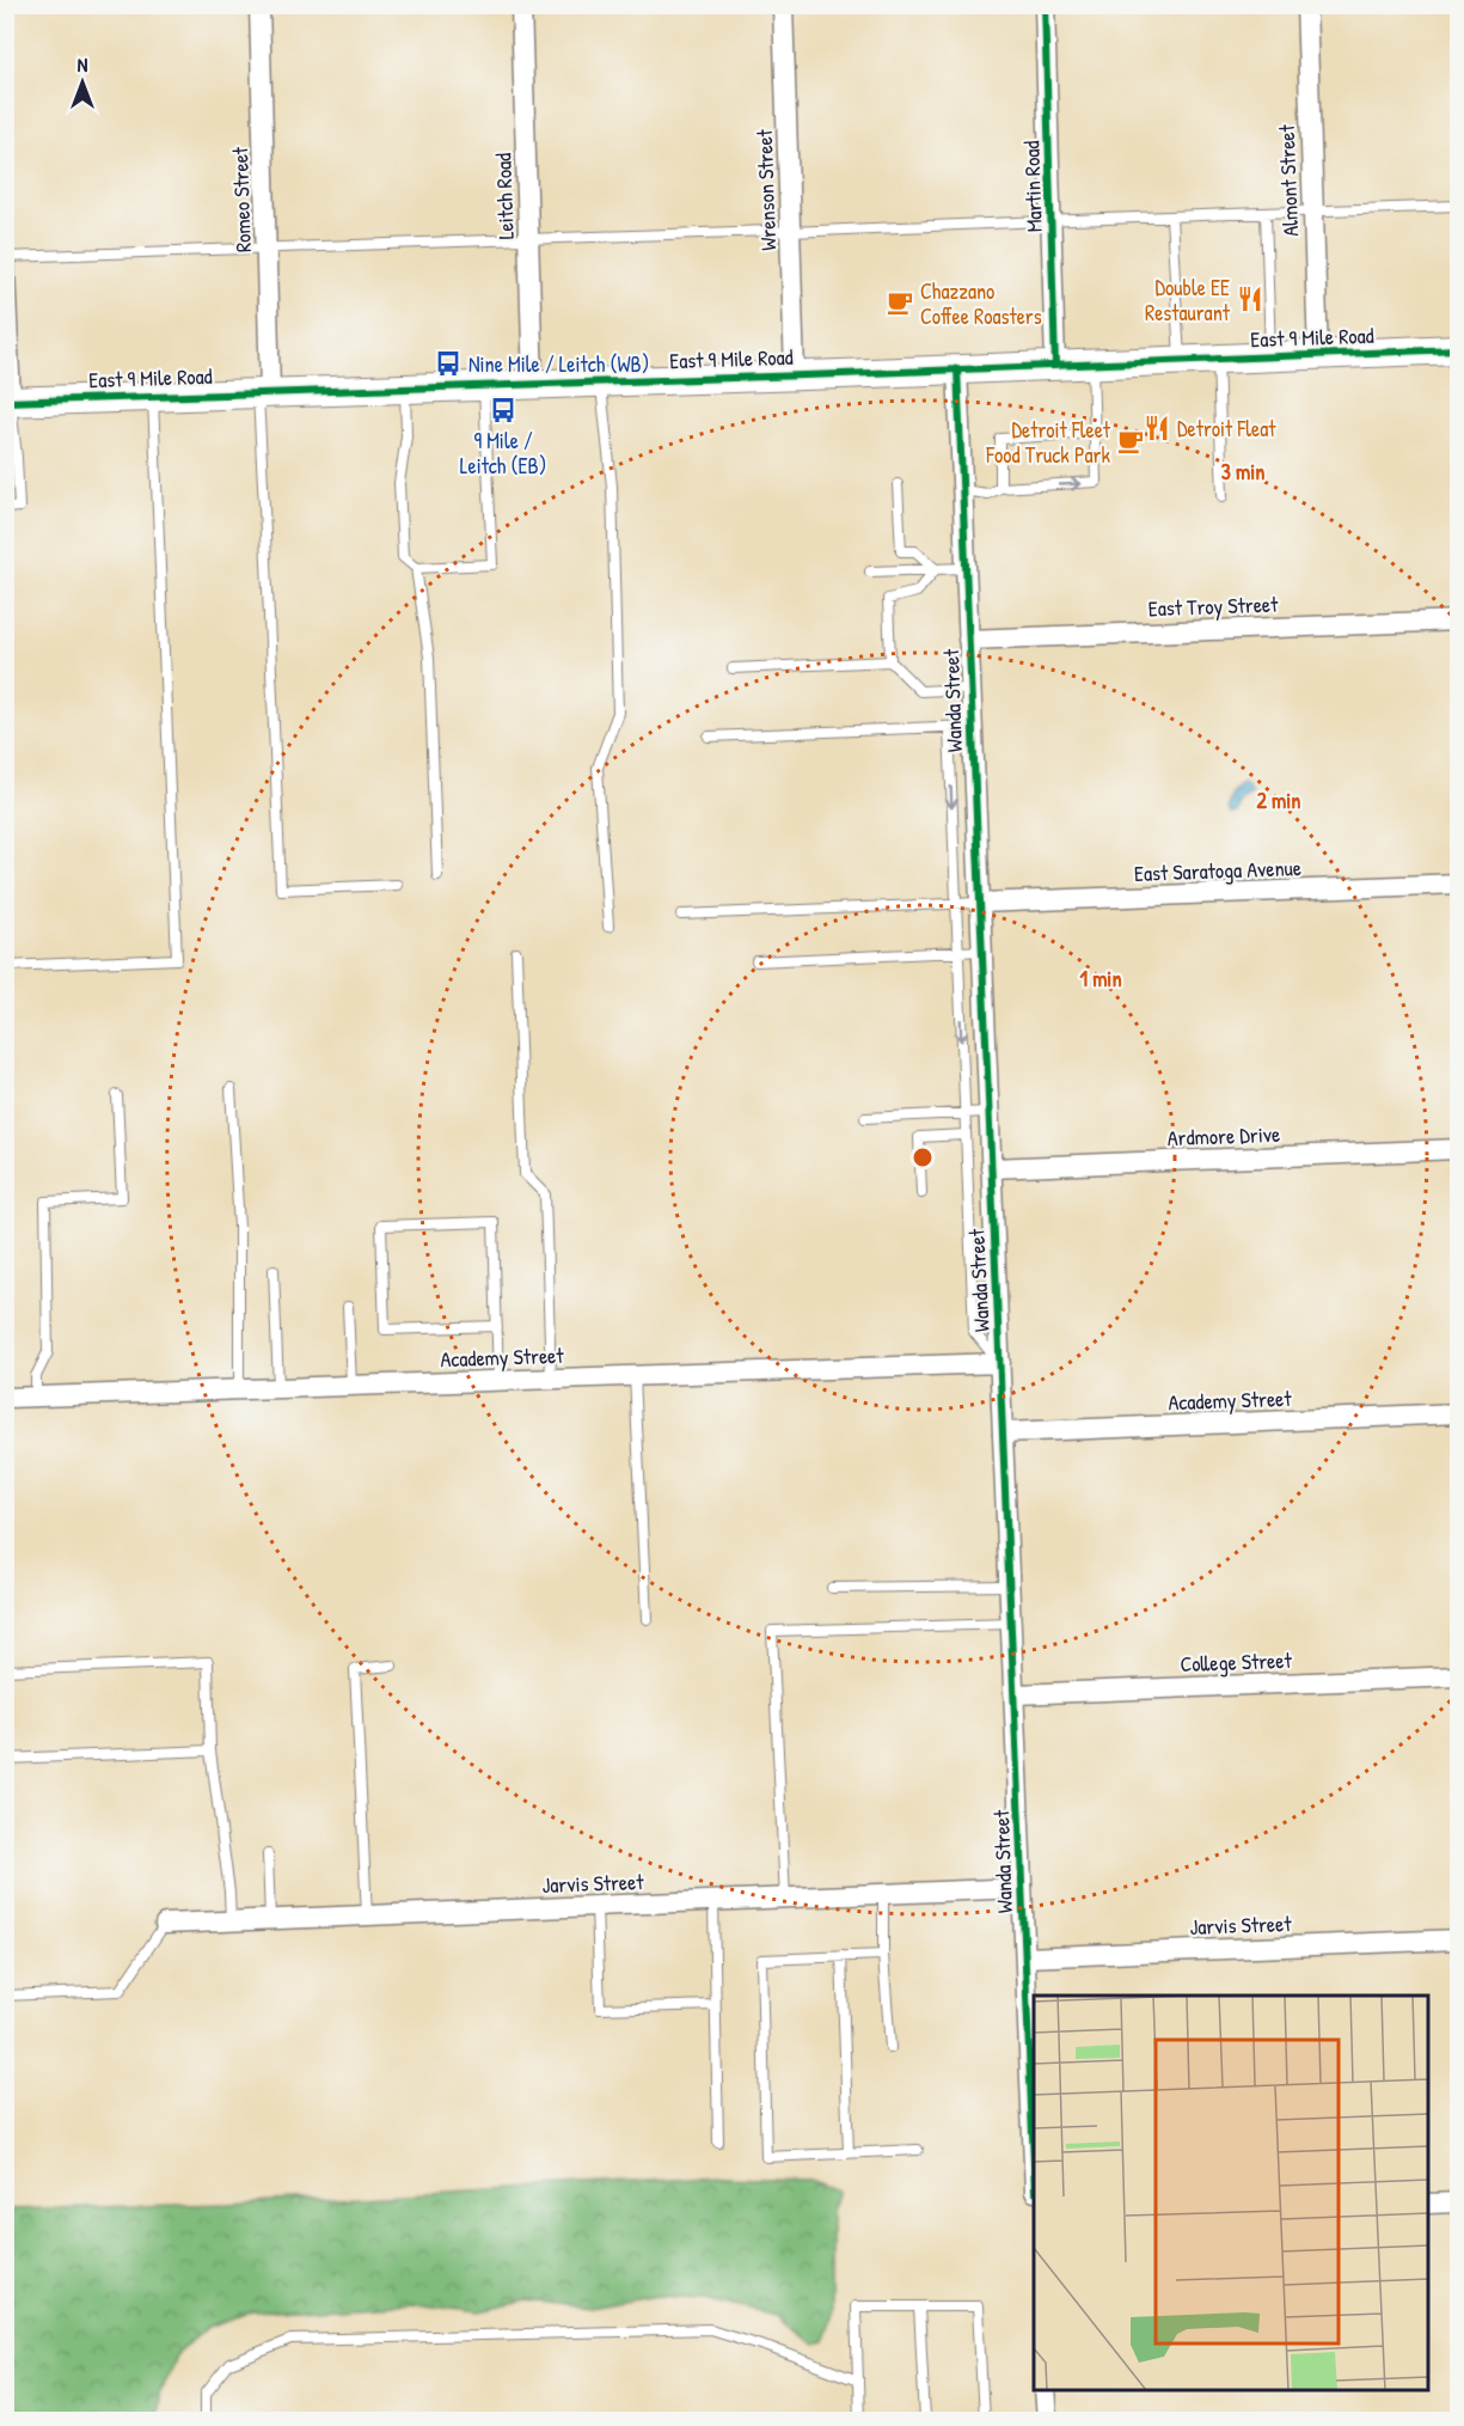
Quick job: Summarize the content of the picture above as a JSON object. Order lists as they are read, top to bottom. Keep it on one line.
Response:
{"streets":{"main road":["East 9 Mile Road"],"street":["Almont Street","Martin Road","Wrenson Street","Leitch Road","Romeo Street","East Troy Street","Wanda Street","East Saratoga Avenue","Ardmore Drive","Academy Street","College Street","Jarvis Street"]},"crossings":[["Almont Street","East 9 Mile Road"],["Martin Road","East 9 Mile Road"],["Wrenson Street","East 9 Mile Road"],["Leitch Road","East 9 Mile Road"],["Romeo Street","East 9 Mile Road"],["East 9 Mile Road","Wanda Street"],["East Troy Street","Wanda Street"],["Wanda Street","East Saratoga Avenue"],["Wanda Street","Ardmore Drive"],["Wanda Street","Academy Street"],["Wanda Street","College Street"],["Wanda Street","Jarvis Street"]],"places":{"restaurant":["Double EE Restaurant","Detroit Fleat"],"cafe":["Chazzano Coffee Roasters","Detroit Fleet Food Truck Park"],"bus stop":["Nine Mile / Leitch (WB)","9 Mile / Leitch (EB)"]},"north":"top","rings":["3 min","2 min","1 min"]}
